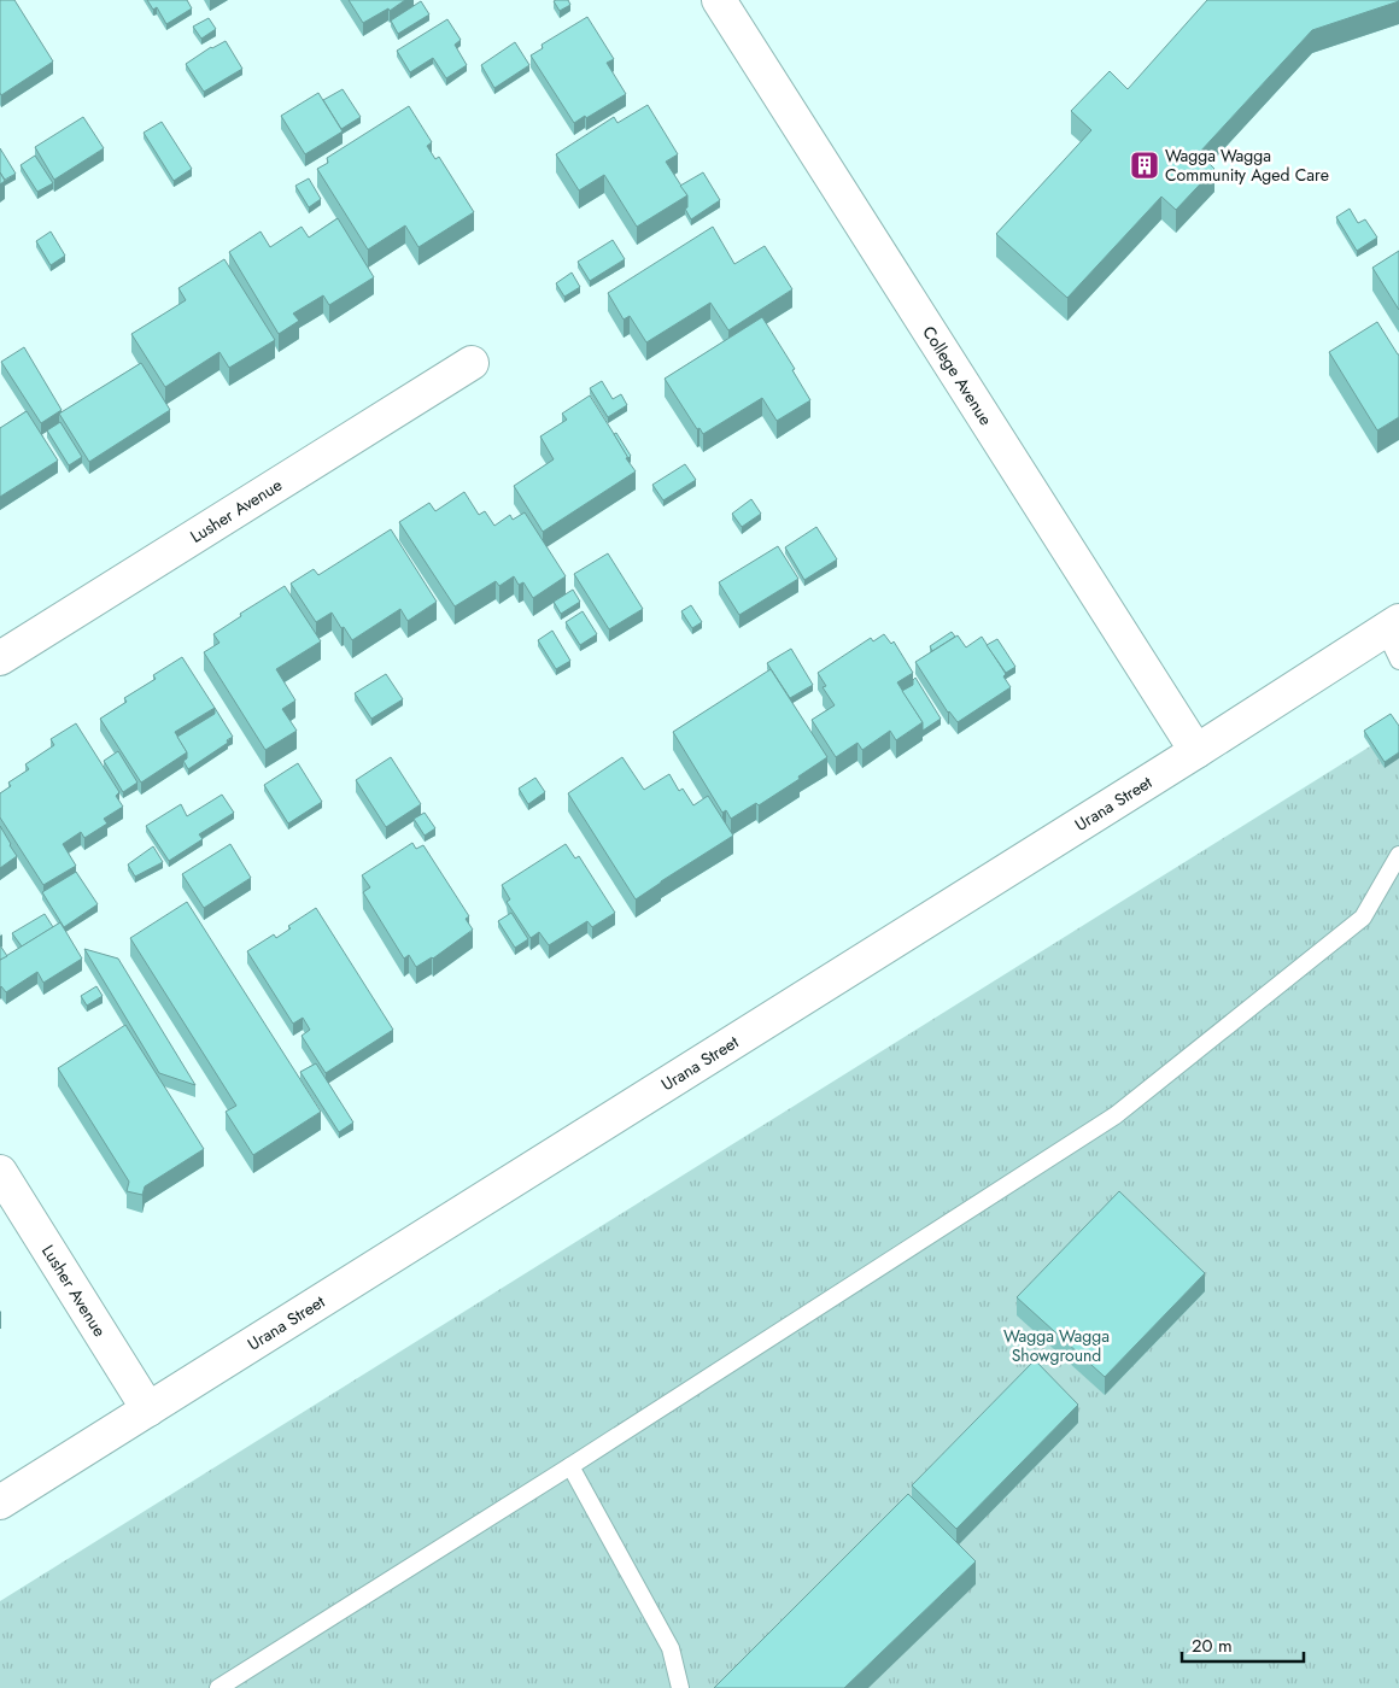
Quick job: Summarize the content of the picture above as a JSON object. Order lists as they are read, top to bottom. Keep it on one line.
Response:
{"streets":{"street":["College Avenue","Lusher Avenue","Urana Street"]},"crossings":[["College Avenue","Urana Street"],["Lusher Avenue","Urana Street"]],"parks":["Wagga Wagga Showground"],"places":{"building":["Wagga Wagga Community Aged Care"]},"scale_bar":"20 m"}
